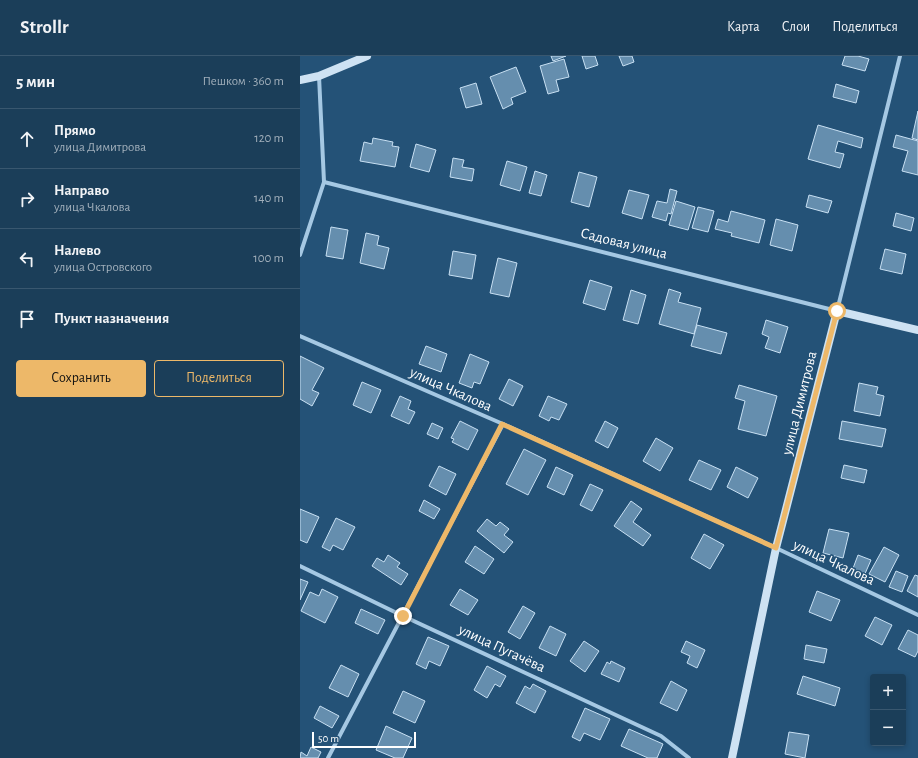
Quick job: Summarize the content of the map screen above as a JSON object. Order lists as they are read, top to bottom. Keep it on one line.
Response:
{"streets":{"street":["Садовая улица","улица Чкалова","улица Димитрова","улица Пугачёва"]},"crossings":[["Садовая улица","улица Димитрова"],["улица Чкалова","улица Димитрова"]],"scale_bar":"50 m","page":{"header":"Strollr","nav":["Карта","Слои","Поделиться"],"heading":["5 мин","Пешком · 360 m"],"list":[["Прямо","улица Димитрова","120 m"],["Направо","улица Чкалова","140 m"],["Налево","улица Островского","100 m"],"Пункт назначения"],"buttons":["Сохранить","Поделиться"],"map_buttons":["+","−"],"scale":"50 m"}}
